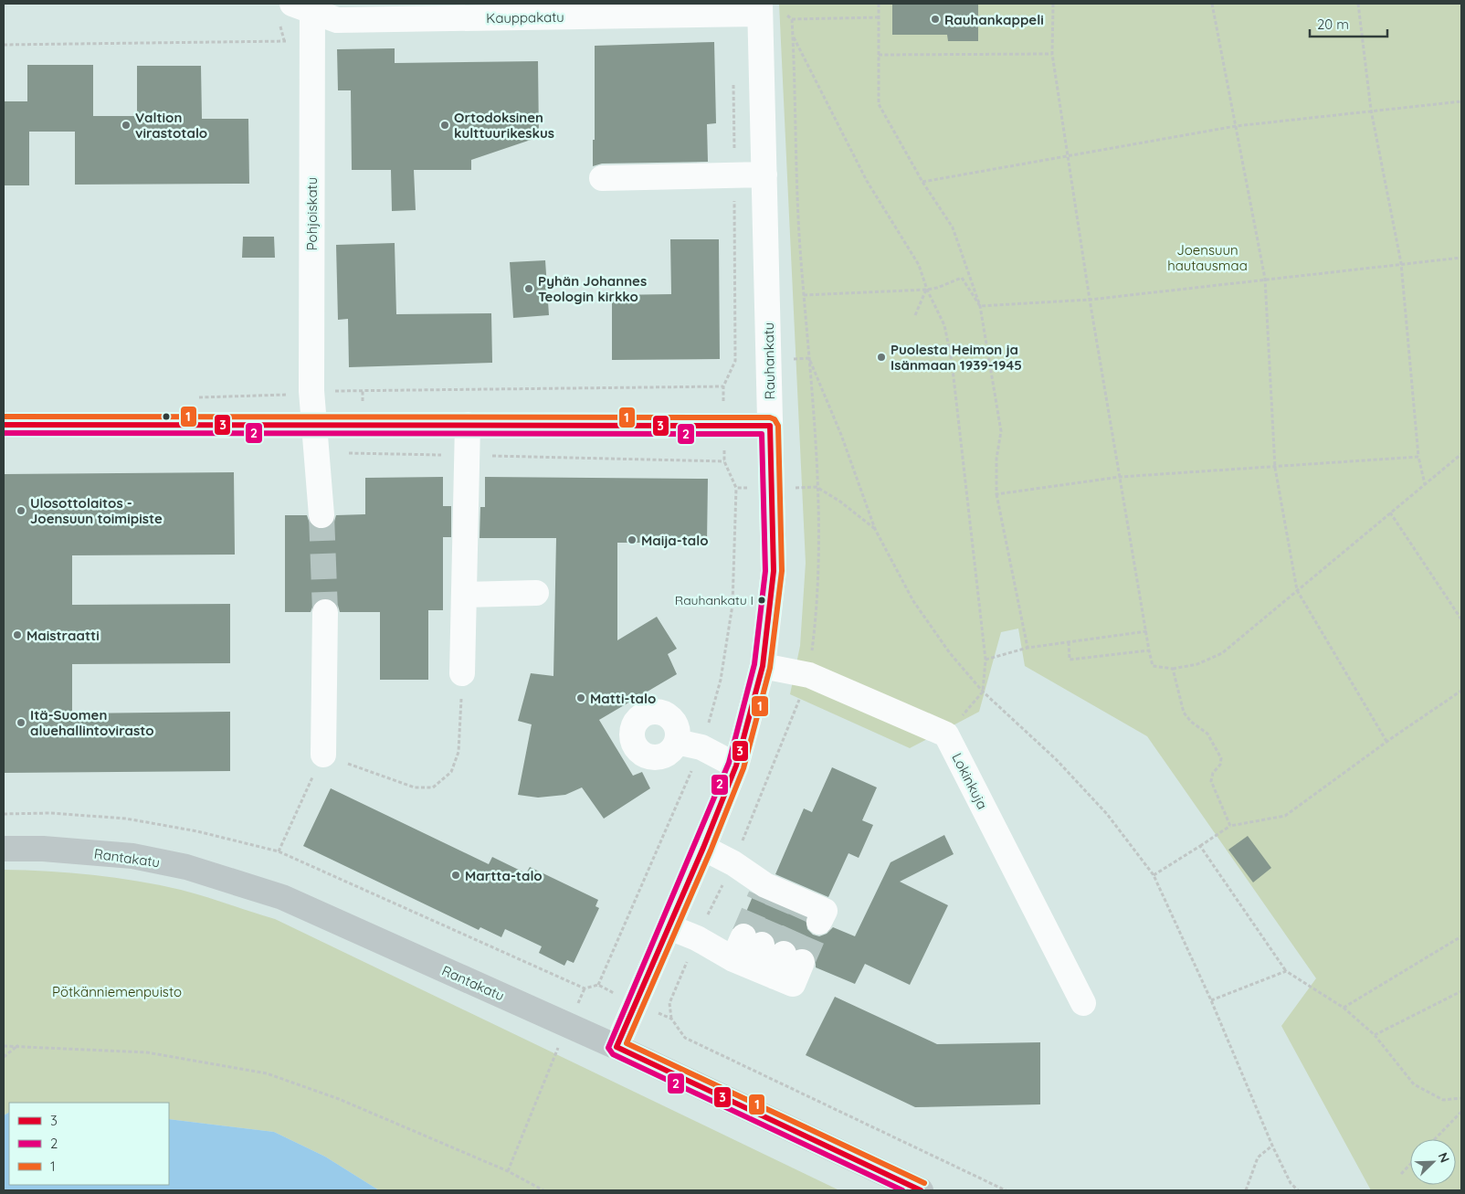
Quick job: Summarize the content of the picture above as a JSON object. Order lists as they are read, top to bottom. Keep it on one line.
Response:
{"streets":{"main road":["Rantakatu"],"street":["Kauppakatu","Pohjoiskatu","Rauhankatu","Lokinkuja"]},"crossings":[["Kauppakatu","Pohjoiskatu"],["Kauppakatu","Rauhankatu"],["Rauhankatu","Lokinkuja"],["Rauhankatu","Rantakatu"]],"parks":["Joensuun hautausmaa","Pötkänniemenpuisto"],"places":["Rauhankappeli","Valtion virastotalo","Ortodoksinen kulttuurikeskus","Pyhän Johannes Teologin kirkko","Puolesta Heimon ja Isänmaan 1939-1945","Ulosottolaitos - Joensuun toimipiste","Maija-talo","Rauhankatu I","Maistraatti","Matti-talo","Itä-Suomen aluehallintovirasto","Martta-talo"],"lines":["transit line 1","transit line 3","transit line 2"],"legend":["3","2","1"],"scale_bar":"20 m","north":"top right"}
